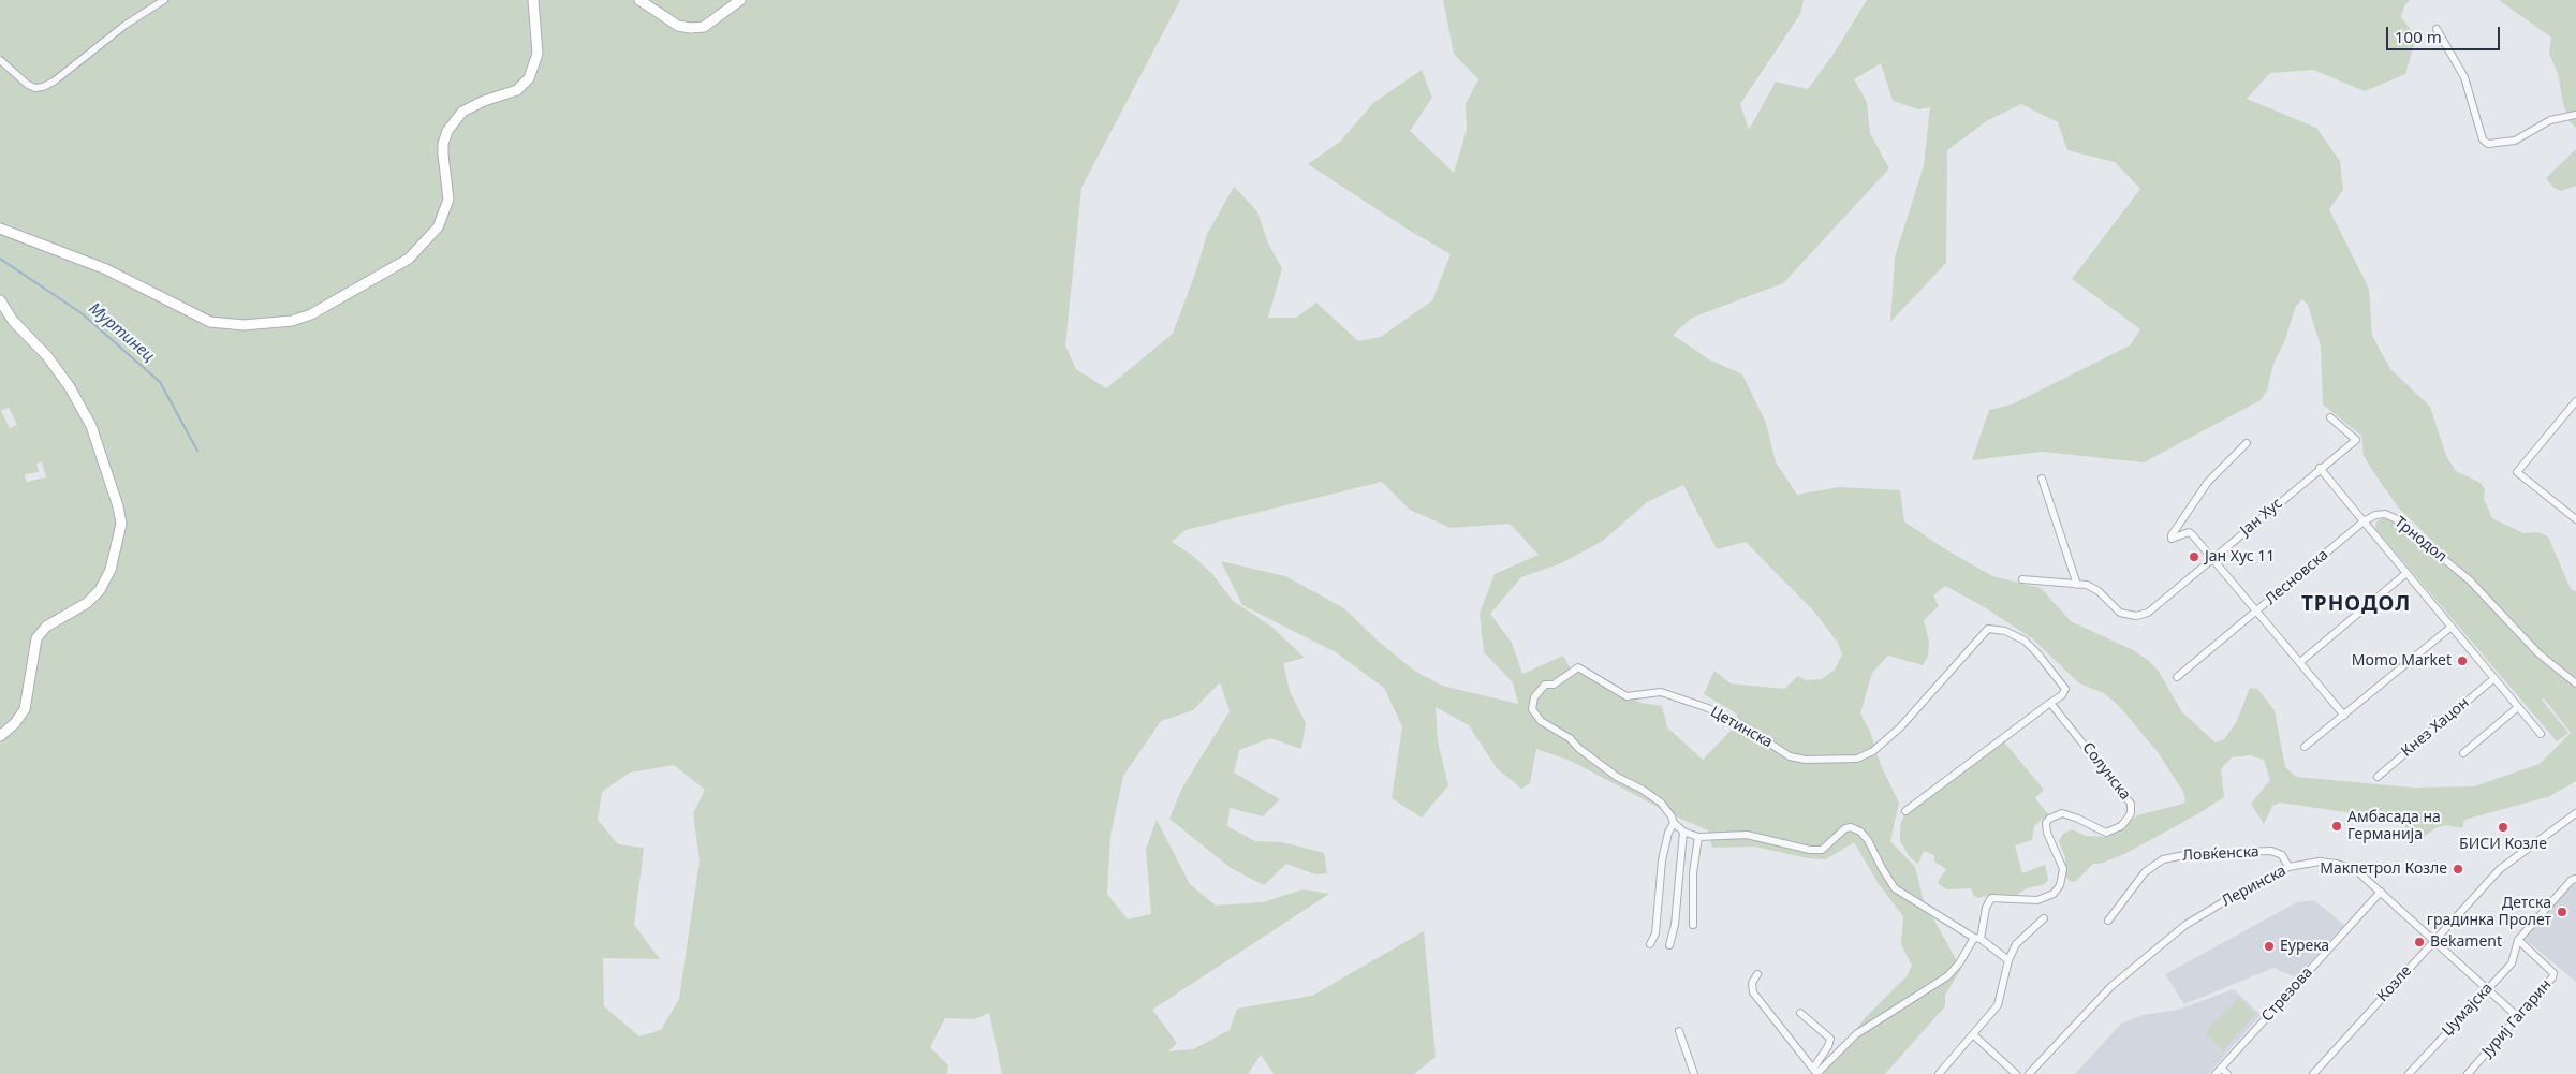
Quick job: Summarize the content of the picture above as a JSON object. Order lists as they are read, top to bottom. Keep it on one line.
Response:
{"streets":{"street":["Јан Хус","Трнодол","Лесновска","Цетинска","Кнез Хацон","Солунска","Ловќенска","Леринска","Козле","Стрезова","Џумајска","Јуриј Гагарин"]},"crossings":[["Трнодол","Лесновска"],["Трнодол","Кнез Хацон"],["Цетинска","Солунска"],["Ловќенска","Леринска"],["Леринска","Козле"],["Леринска","Стрезова"],["Леринска","Џумајска"],["Леринска","Јуриј Гагарин"],["Џумајска","Јуриј Гагарин"]],"districts":["ТРНОДОЛ"],"water":["Муртинец"],"places":["Јан Хус 11","Momo Market","Амбасада на Германија","БИСИ Козле","Макпетрол Козле","Детска градинка Пролет","Bekament","Еурека"],"scale_bar":"100 m"}
